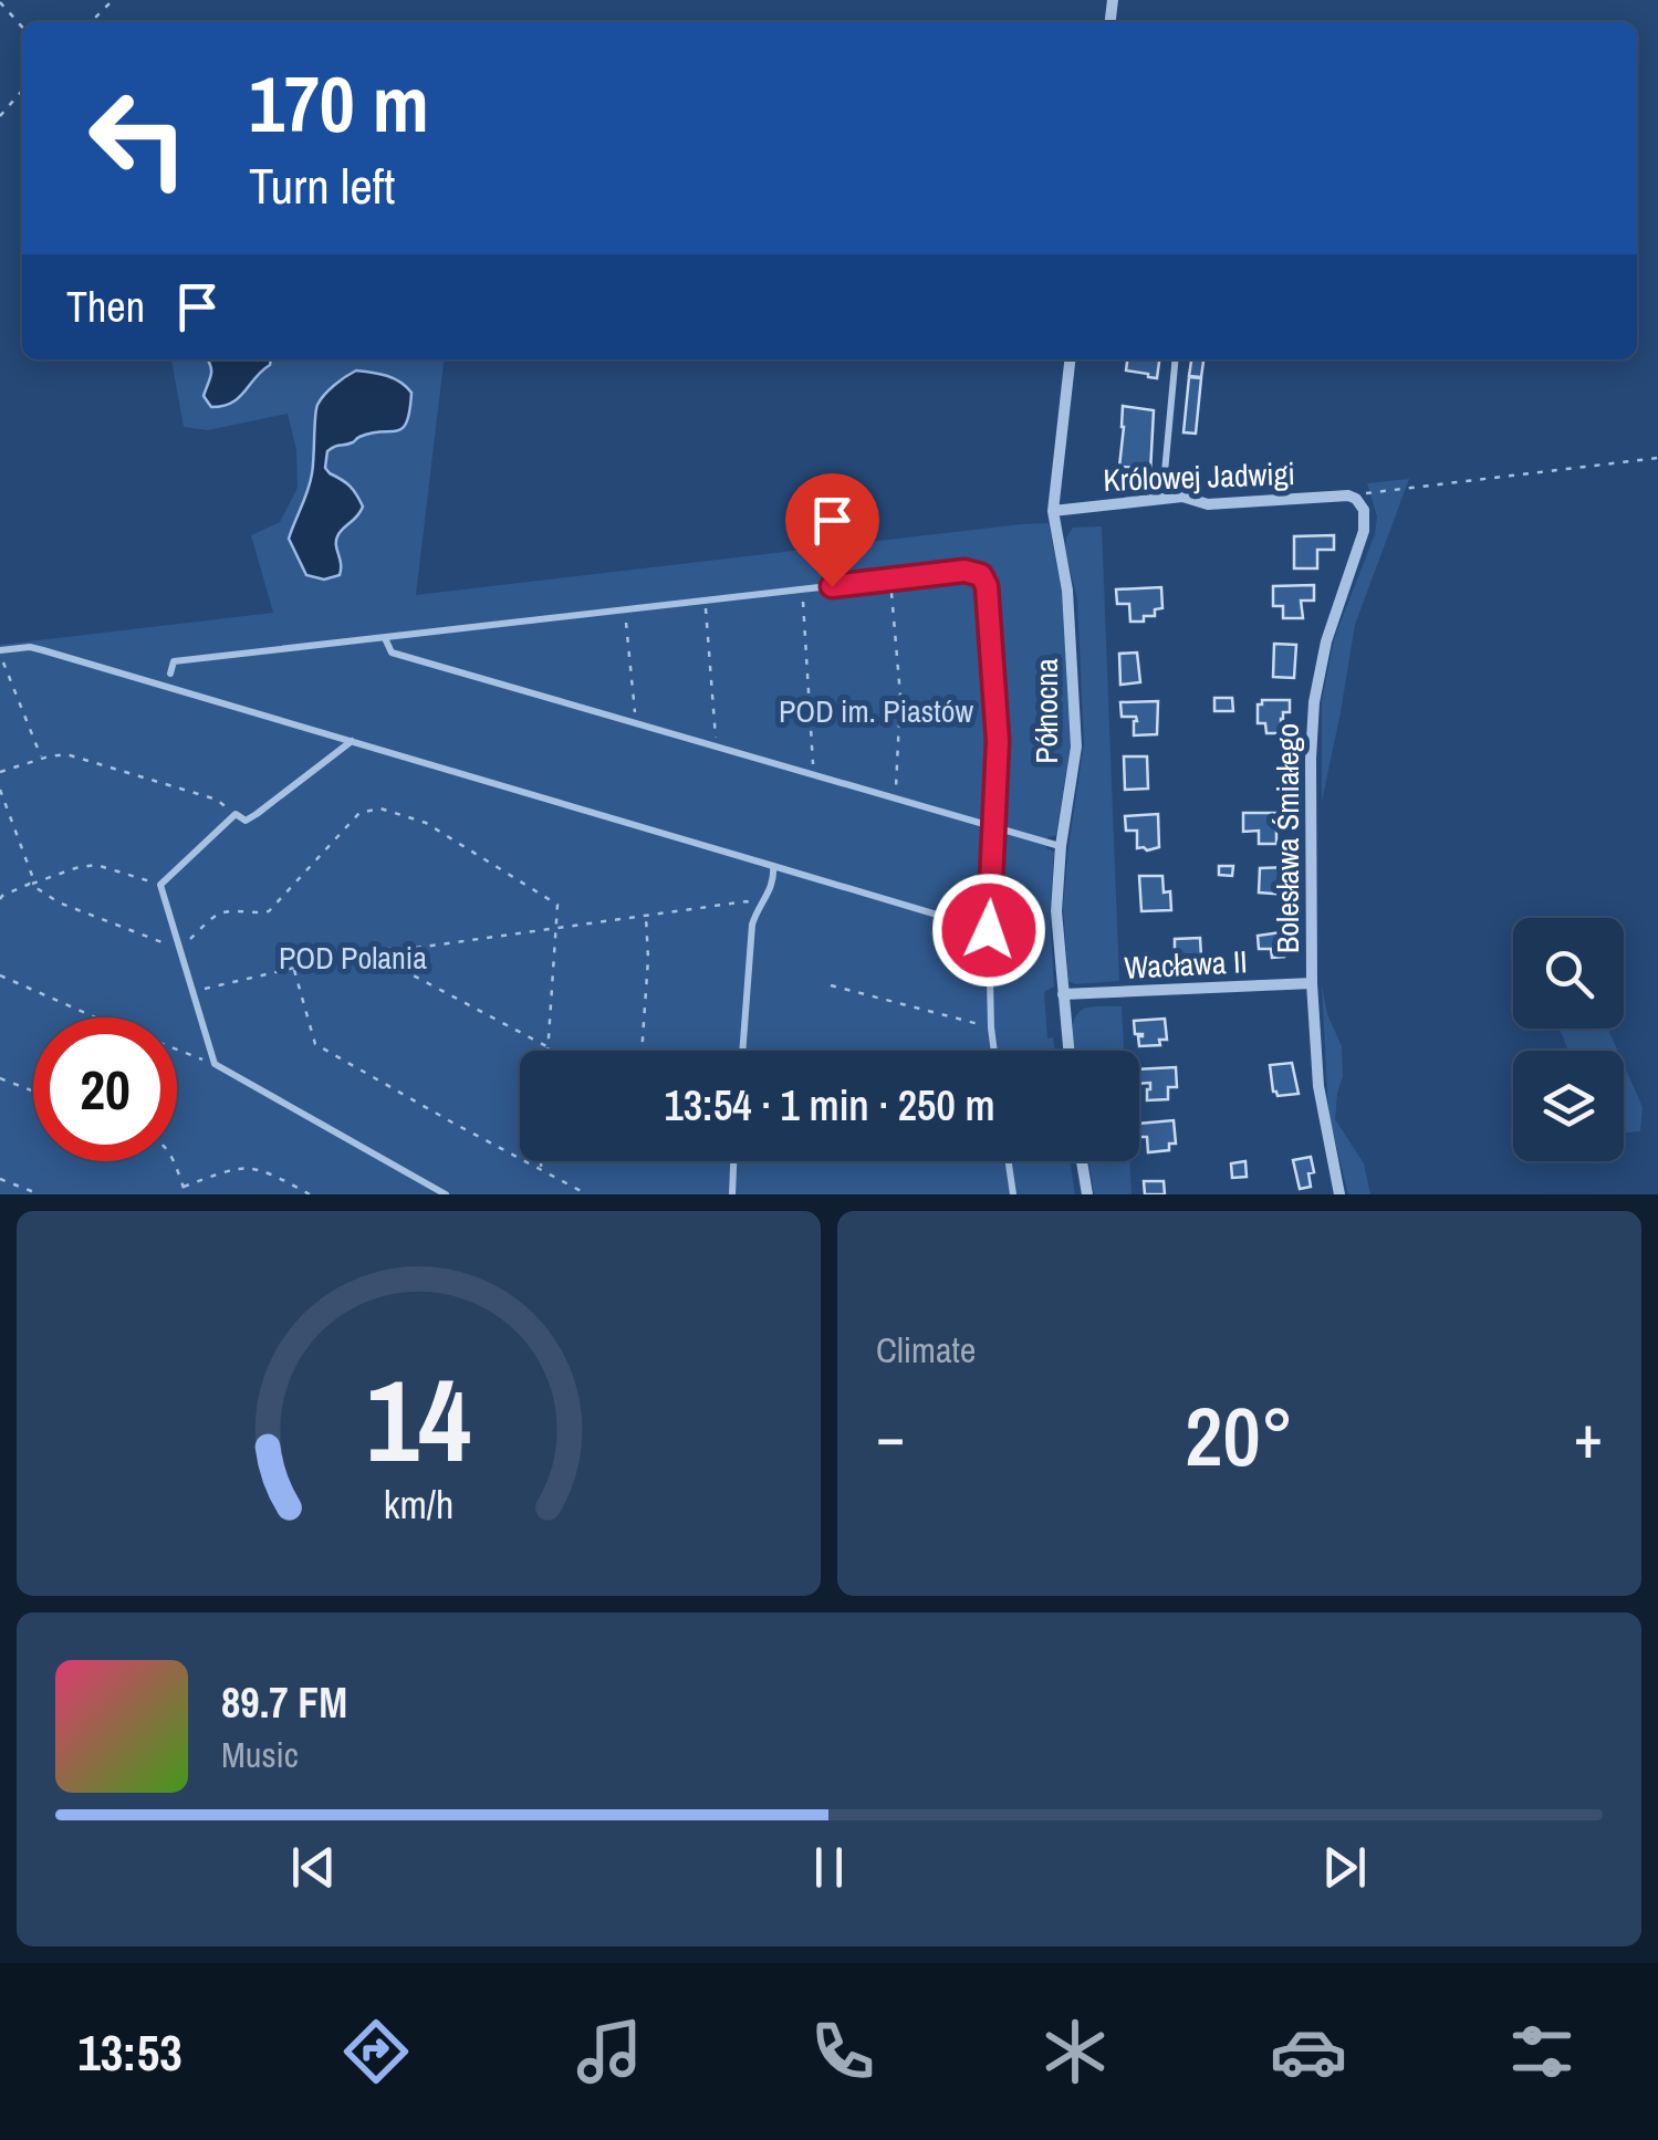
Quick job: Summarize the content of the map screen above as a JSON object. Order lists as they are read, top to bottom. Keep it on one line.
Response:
{"streets":{"street":["Królowej Jadwigi","Północna","Bolesława Śmiałego","Wacława II"]},"crossings":[["Królowej Jadwigi","Północna"],["Królowej Jadwigi","Bolesława Śmiałego"],["Północna","Wacława II"],["Bolesława Śmiałego","Wacława II"]],"parks":["POD im. Piastów","POD Polania"],"page":{"turn":["170 m","Turn left"],"then":"Then","limit":"20","trip":"13:54 · 1 min · 250 m","tile":"Climate","heat":["−","20°","+"],"song":["89.7 FM","Music"],"tabs":"13:53","gauge":["14","km/h"]}}
